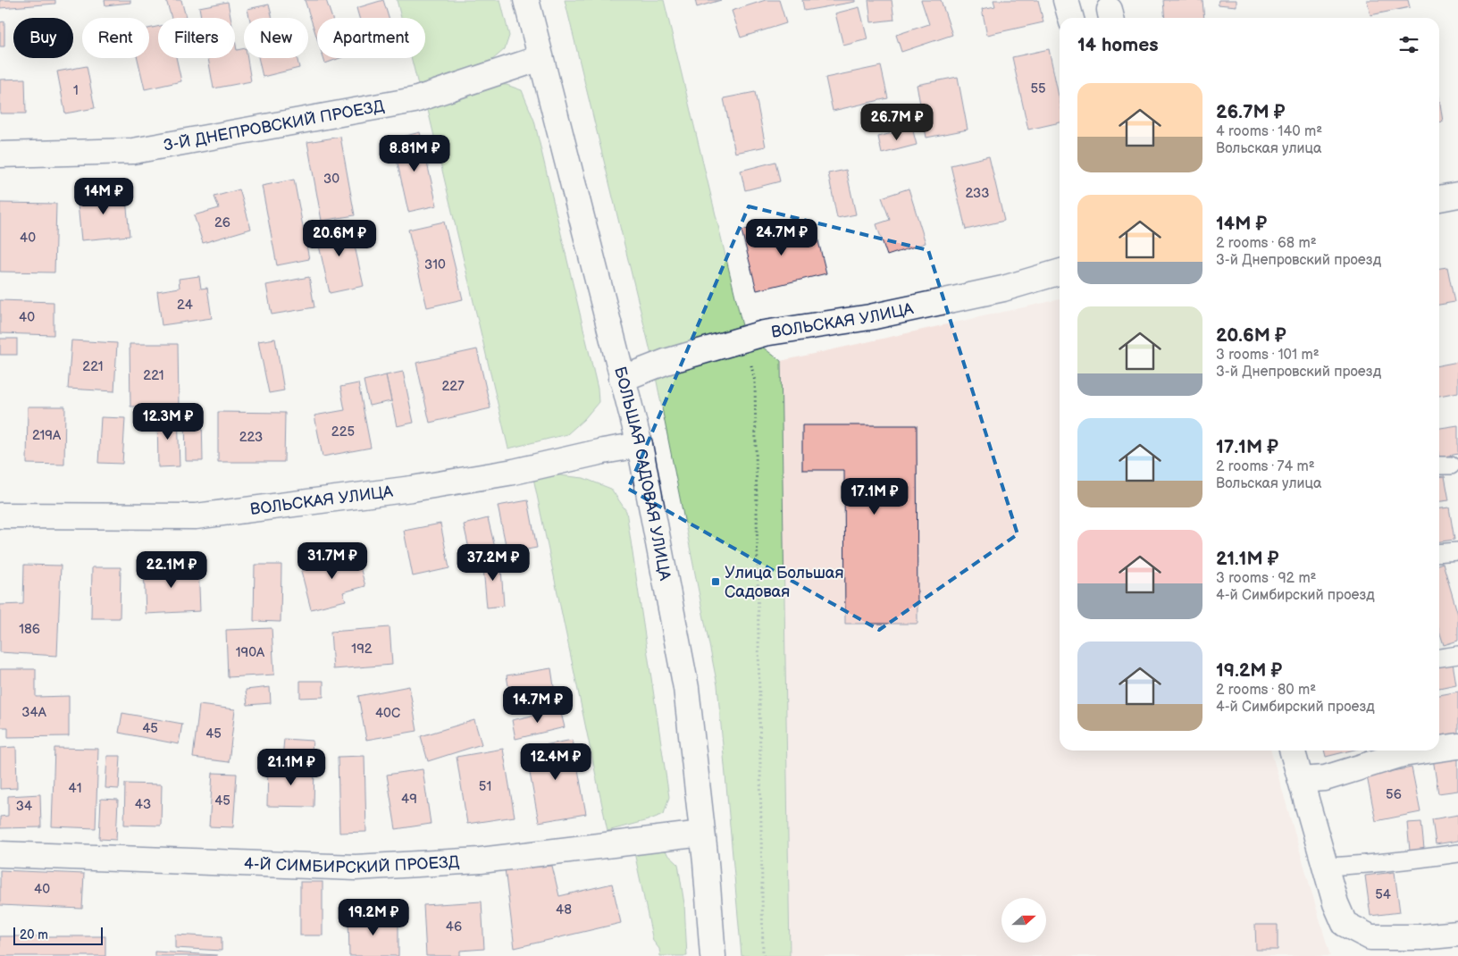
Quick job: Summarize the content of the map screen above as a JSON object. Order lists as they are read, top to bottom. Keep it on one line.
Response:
{"streets":{"street":["3-Й ДНЕПРОВСКИЙ ПРОЕЗД","ВОЛЬСКАЯ УЛИЦА","БОЛЬШАЯ САДОВАЯ УЛИЦА","4-Й СИМБИРСКИЙ ПРОЕЗД"]},"crossings":[["3-Й ДНЕПРОВСКИЙ ПРОЕЗД","БОЛЬШАЯ САДОВАЯ УЛИЦА"],["ВОЛЬСКАЯ УЛИЦА","БОЛЬШАЯ САДОВАЯ УЛИЦА"],["БОЛЬШАЯ САДОВАЯ УЛИЦА","4-Й СИМБИРСКИЙ ПРОЕЗД"]],"places":{"transit":["Улица Большая Садовая"]},"house_numbers":["55","1","30","233","26","40","310","24","40","221","221","227","225","219А","223","186","192","190А","34А","40С","45","45","51","41","56","49","45","43","34","40","54","48","46"],"scale_bar":"20 m","north":"right","page":{"chip":["Buy","Rent","Filters","New","Apartment"],"heading":"14 homes","list":[{"name":"26.7M ₽","note":"4 rooms · 140 m² · Вольская улица"},{"name":"14M ₽","note":"2 rooms · 68 m² · 3-й Днепровский проезд"},{"name":"20.6M ₽","note":"3 rooms · 101 m² · 3-й Днепровский проезд"},{"name":"17.1M ₽","note":"2 rooms · 74 m² · Вольская улица"},{"name":"21.1M ₽","note":"3 rooms · 92 m² · 4-й Симбирский проезд"},{"name":"19.2M ₽","note":"2 rooms · 80 m² · 4-й Симбирский проезд"}],"price":["26.7M ₽","8.81M ₽","14M ₽","24.7M ₽","20.6M ₽","12.3M ₽","17.1M ₽","31.7M ₽","37.2M ₽","22.1M ₽","14.7M ₽","12.4M ₽","21.1M ₽","19.2M ₽"],"scale":"20 m"}}
